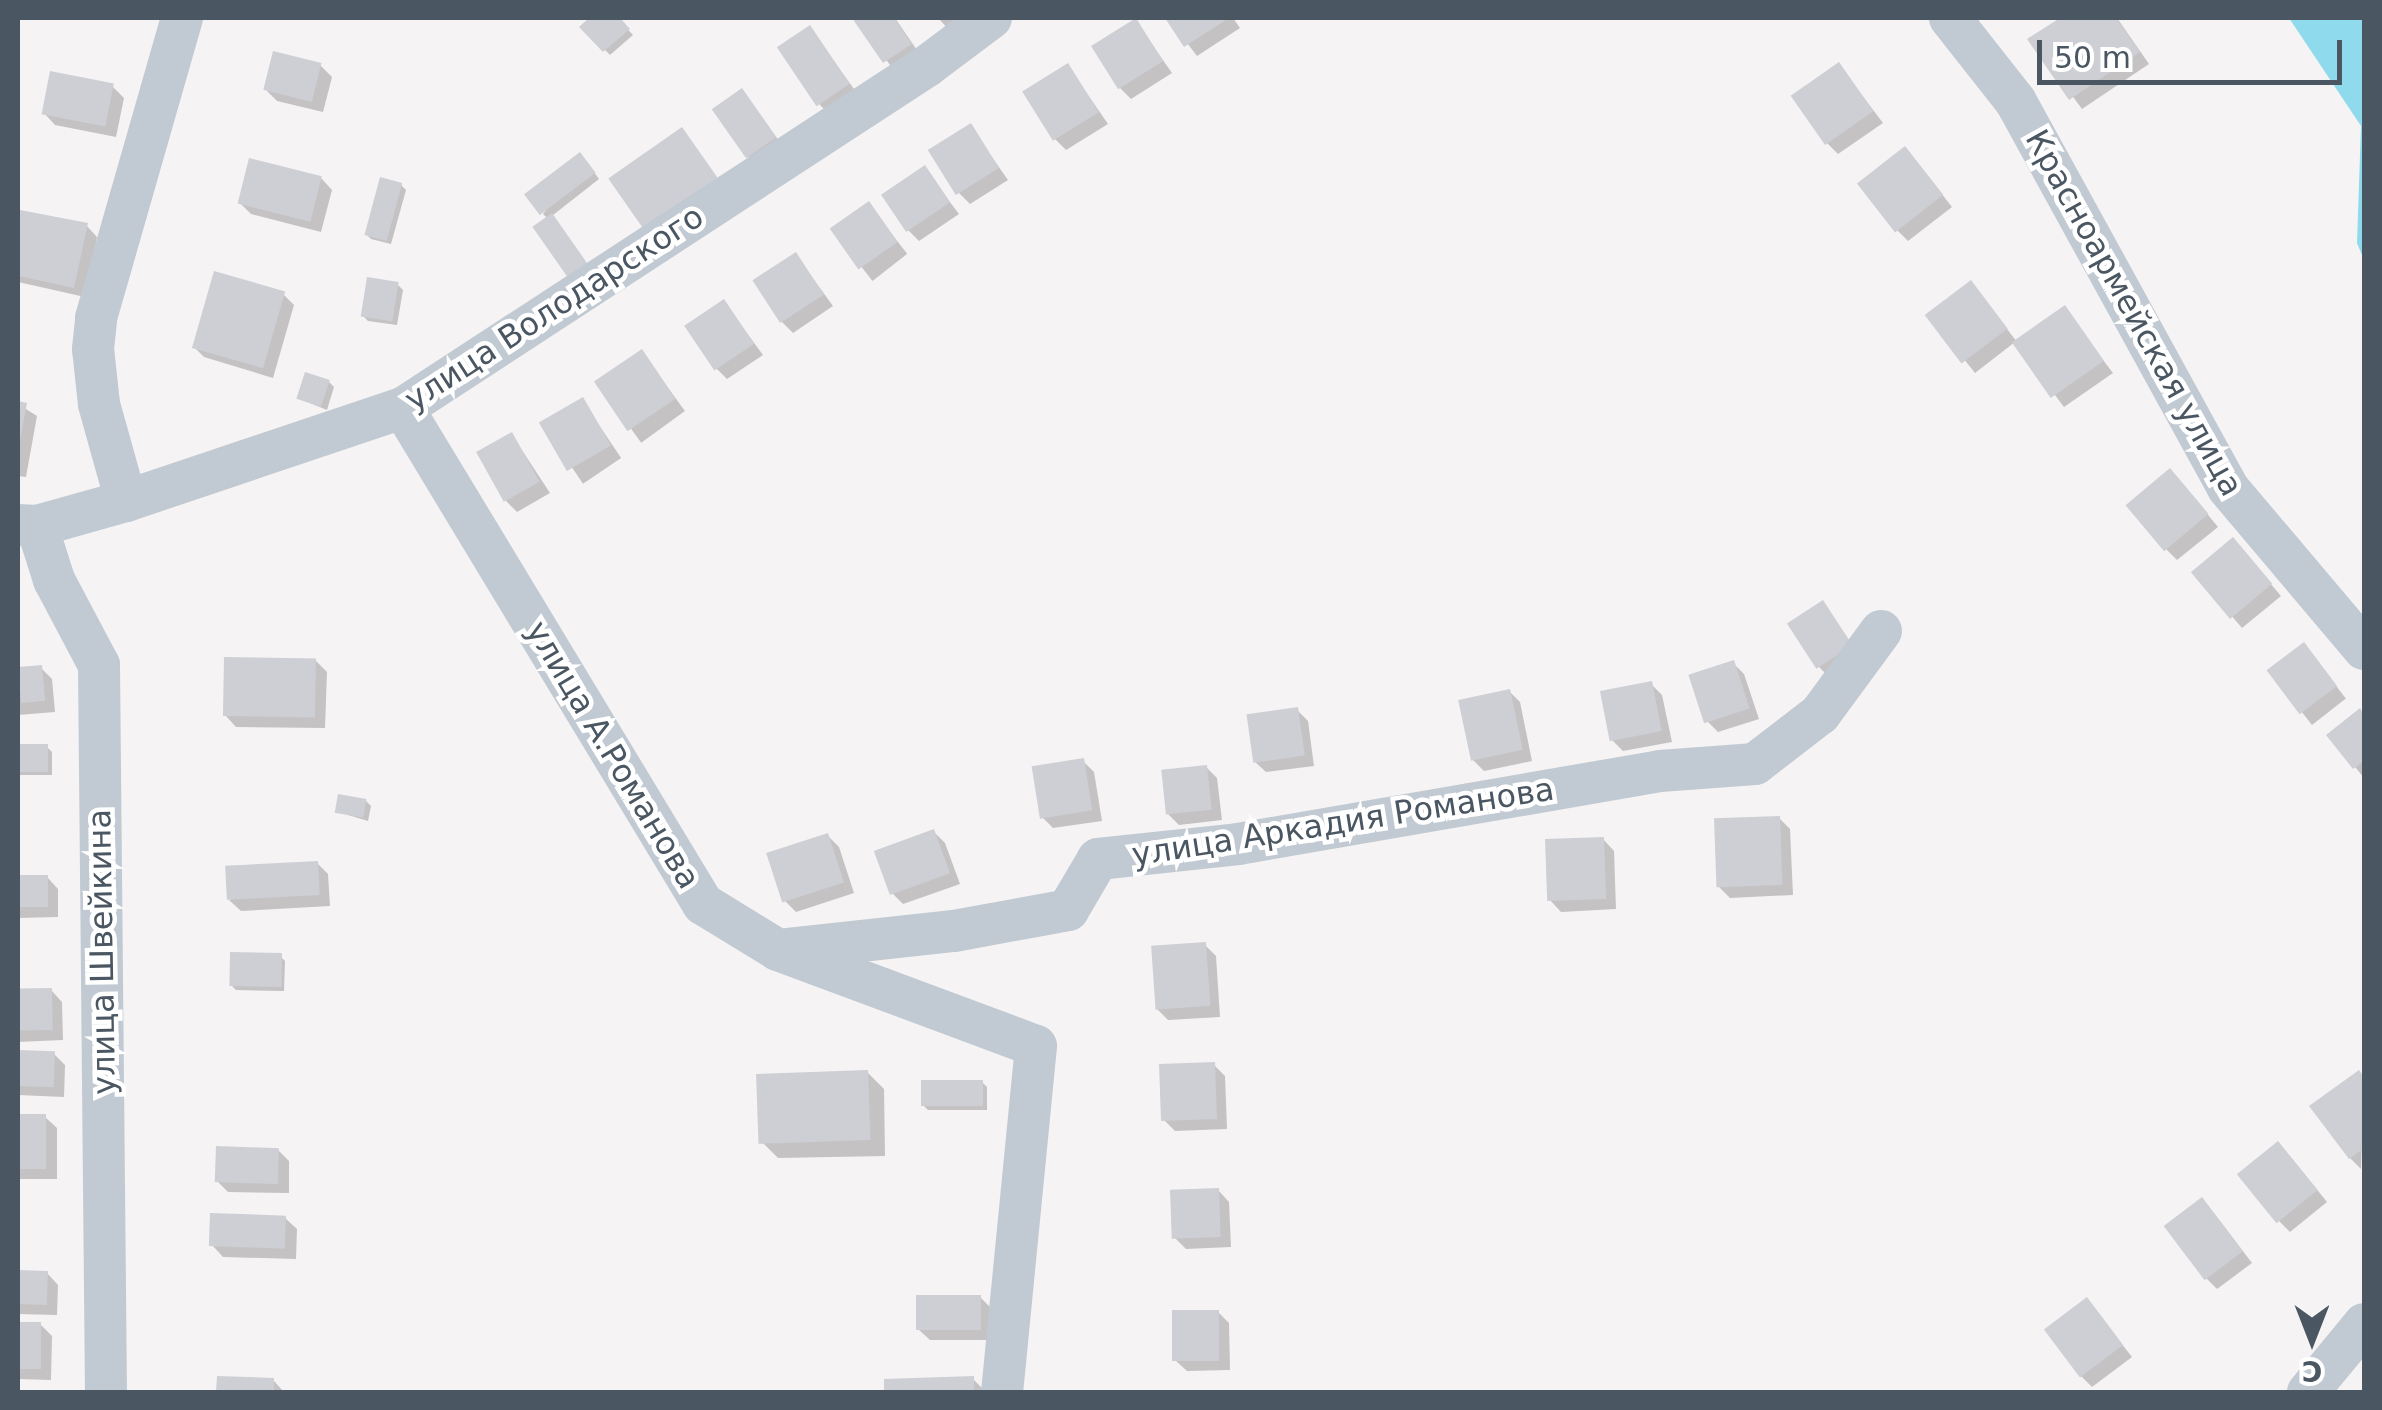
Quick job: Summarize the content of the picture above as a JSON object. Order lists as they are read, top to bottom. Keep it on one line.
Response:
{"streets":{"street":["улица Володарского","Красноармейская улица","улица А.Романова","улица Аркадия Романова","улица Швейкина"]},"crossings":[["улица Володарского","улица А.Романова"],["улица Володарского","улица Швейкина"],["улица А.Романова","улица Аркадия Романова"]],"scale_bar":"50 m","north":"bottom"}
